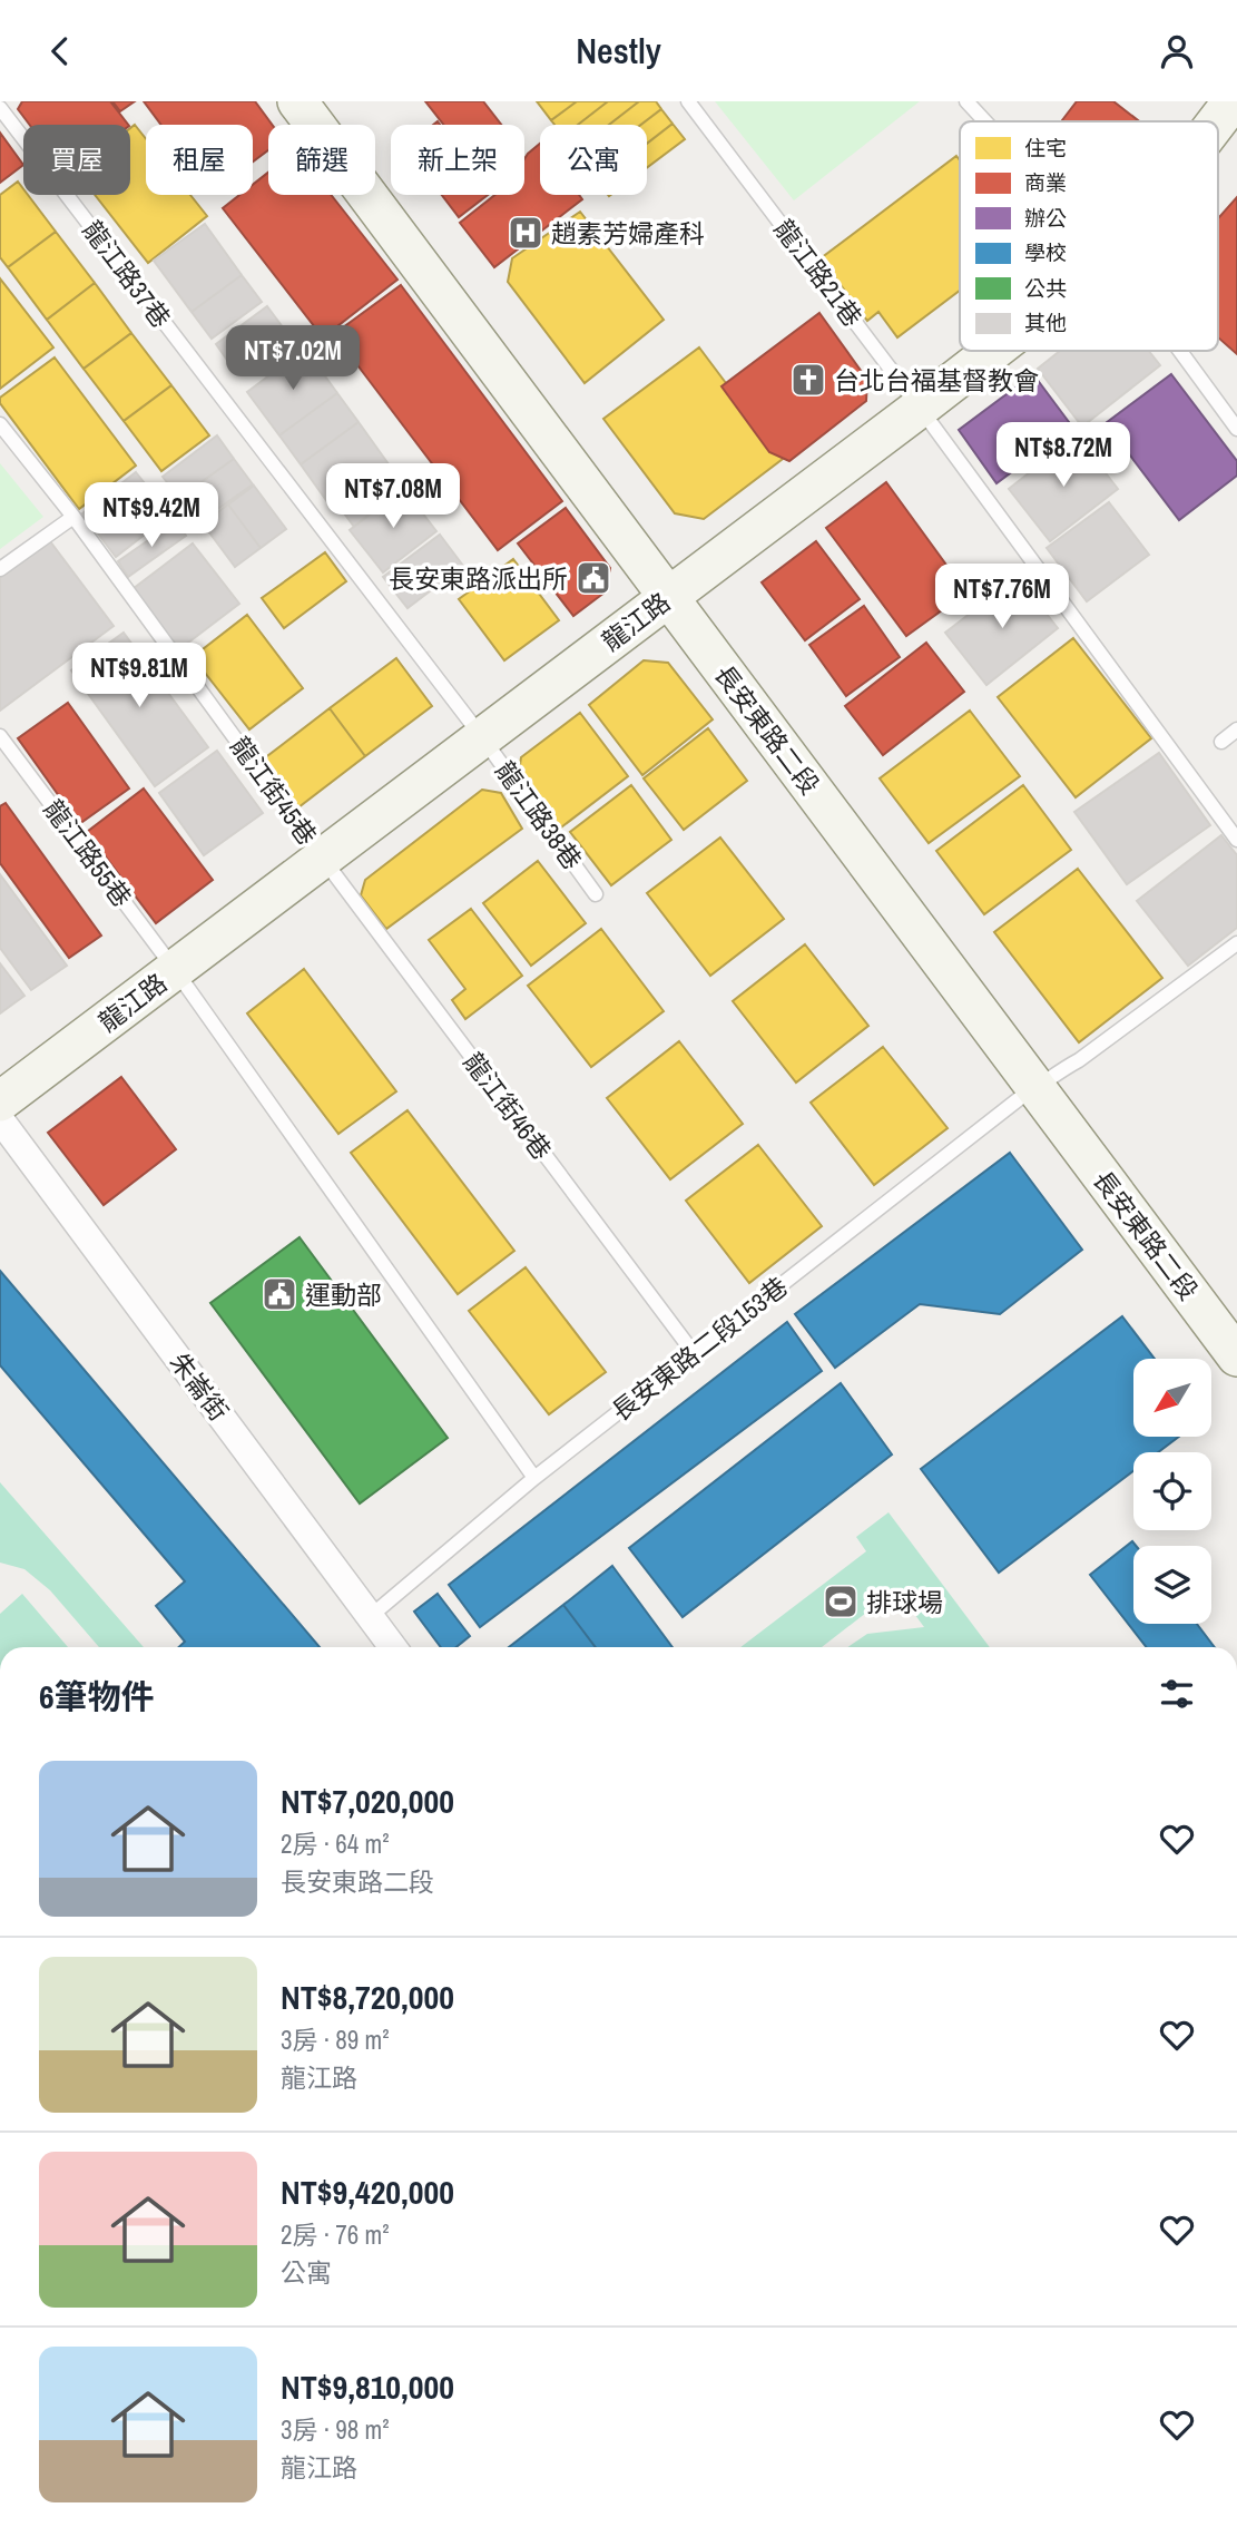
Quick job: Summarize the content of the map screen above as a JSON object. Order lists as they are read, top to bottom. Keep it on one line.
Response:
{"streets":{"street":["龍江路","長安東路二段","朱崙街"],"lane":["龍江路21巷","龍江路37巷","龍江街45巷","龍江路38巷","龍江路55巷","龍江街46巷","長安東路二段153巷"]},"crossings":[["龍江路21巷","龍江路"],["龍江路37巷","龍江路"],["龍江路37巷","龍江路38巷"],["龍江路","長安東路二段"],["龍江路","龍江街45巷"],["龍江路","龍江路38巷"],["龍江路","龍江路55巷"],["龍江路","龍江街46巷"],["長安東路二段","長安東路二段153巷"],["龍江街45巷","龍江街46巷"],["龍江路55巷","長安東路二段153巷"],["龍江街46巷","長安東路二段153巷"],["長安東路二段153巷","朱崙街"]],"places":{"hospital":["趙素芳婦產科"],"church":["台北台福基督教會"],"public building":["長安東路派出所","運動部"],"sports":["排球場"]},"legend":["住宅","商業","辦公","學校","公共","其他"],"north":"bottom left","page":{"header":"Nestly","chip":["買屋","租屋","篩選","新上架","公寓"],"price":["NT$7.02M","NT$8.72M","NT$7.08M","NT$9.42M","NT$7.76M","NT$9.81M"],"heading":"6筆物件","list":[{"name":"NT$7,020,000","note":"2房 · 64 m² · 長安東路二段"},{"name":"NT$8,720,000","note":"3房 · 89 m² · 龍江路"},{"name":"NT$9,420,000","note":"2房 · 76 m² · 公寓"},{"name":"NT$9,810,000","note":"3房 · 98 m² · 龍江路"}]}}
